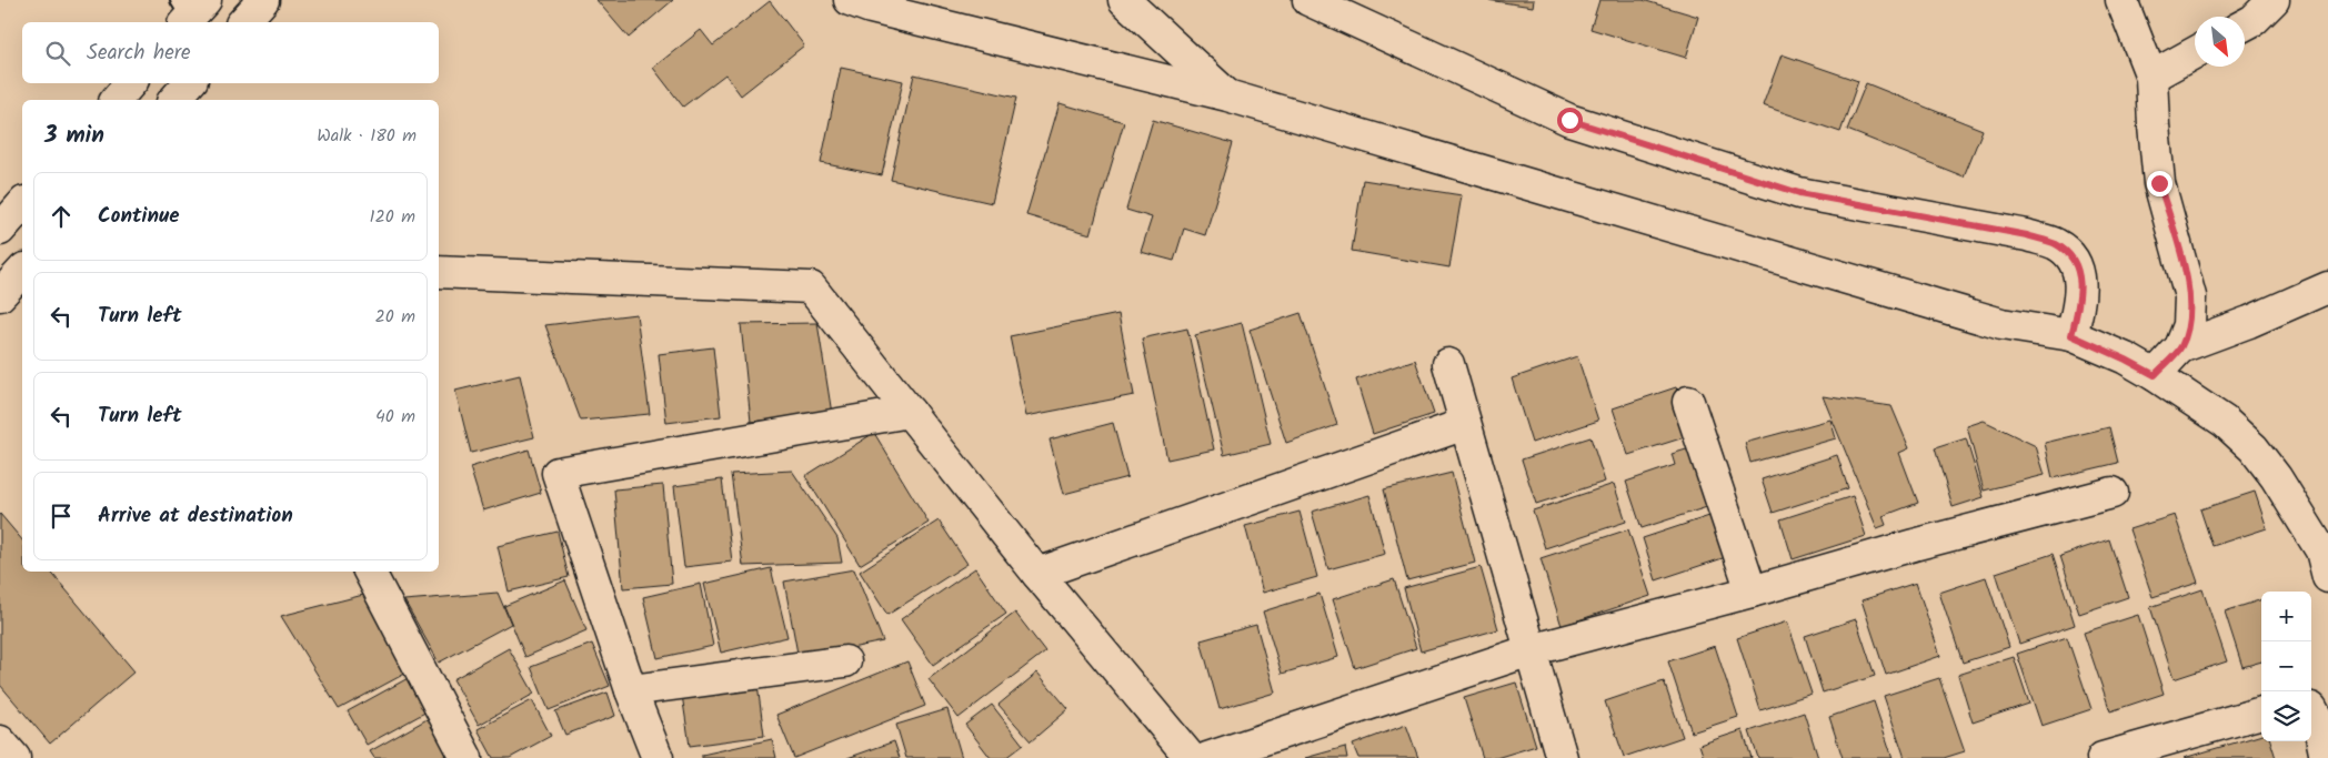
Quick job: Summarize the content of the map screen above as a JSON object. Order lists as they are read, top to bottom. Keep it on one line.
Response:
{"north":"bottom right","page":{"search":"Search here","heading":["3 min","Walk · 180 m"],"list":[["Continue","120 m"],["Turn left","20 m"],["Turn left","40 m"],"Arrive at destination"],"map_buttons":["+","−"]}}
